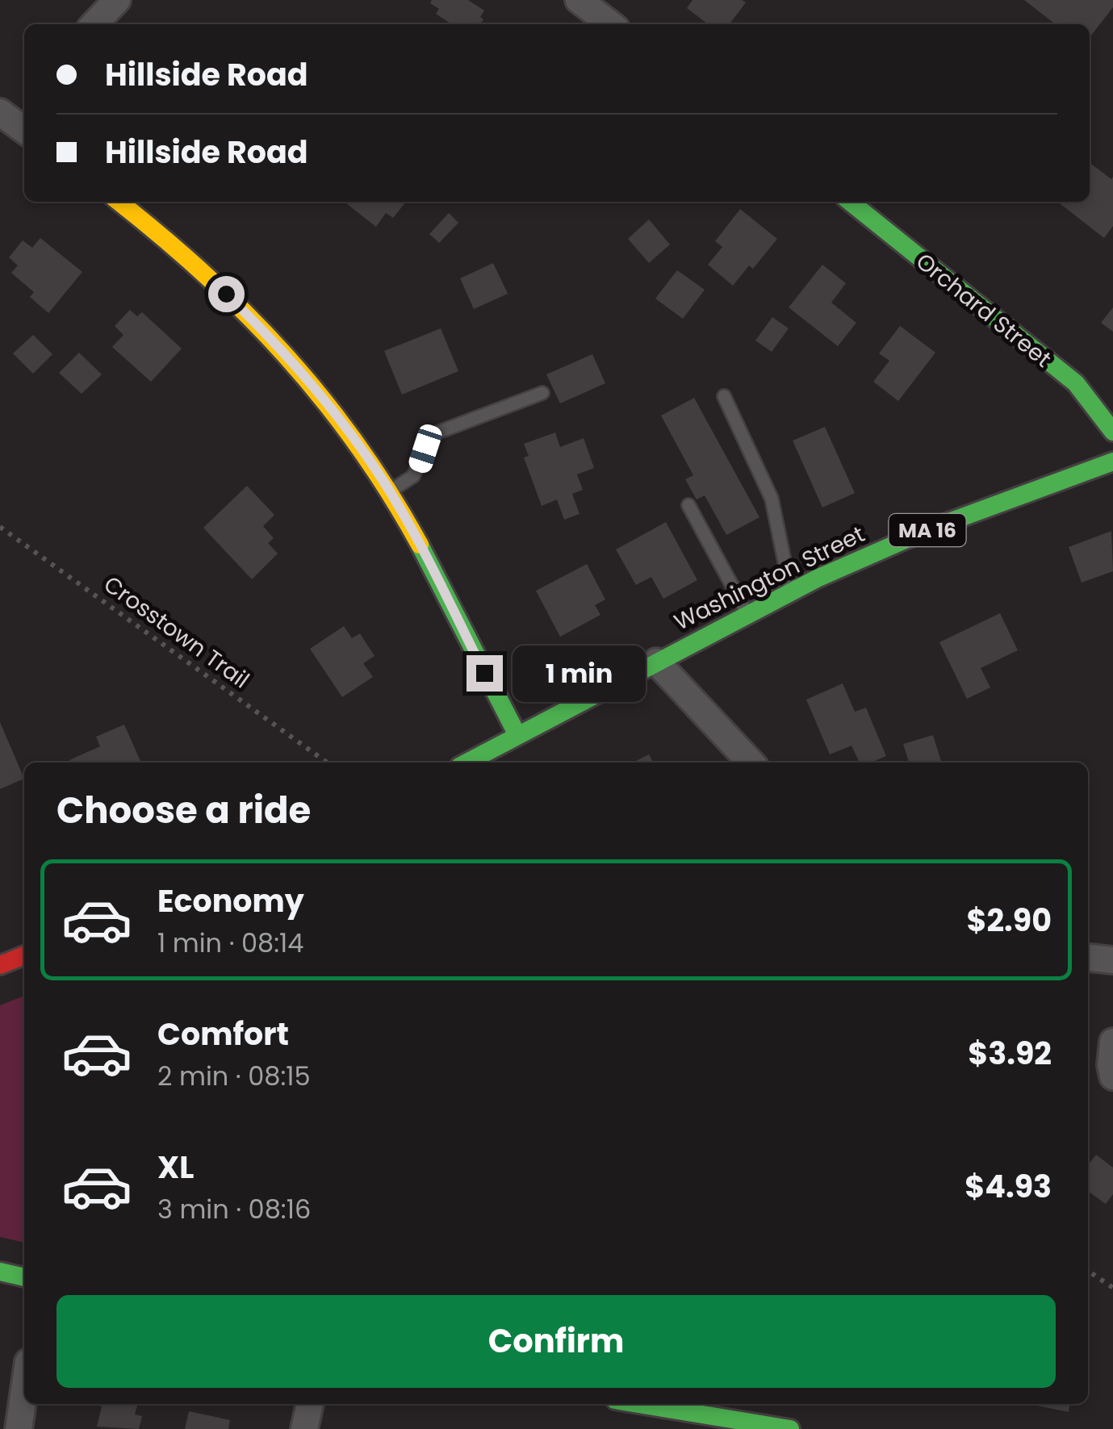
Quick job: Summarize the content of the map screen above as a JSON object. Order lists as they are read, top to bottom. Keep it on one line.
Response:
{"streets":{"street":["Orchard Street","MA 16","Washington Street"],"path":["Crosstown Trail"]},"page":{"banner":["Hillside Road","Hillside Road"],"bubble":"1 min","heading":"Choose a ride","list":[{"name":"Economy","note":"1 min · 08:14","value":"$2.90"},{"name":"Comfort","note":"2 min · 08:15","value":"$3.92"},{"name":"XL","note":"3 min · 08:16","value":"$4.93"}],"buttons":"Confirm"}}
